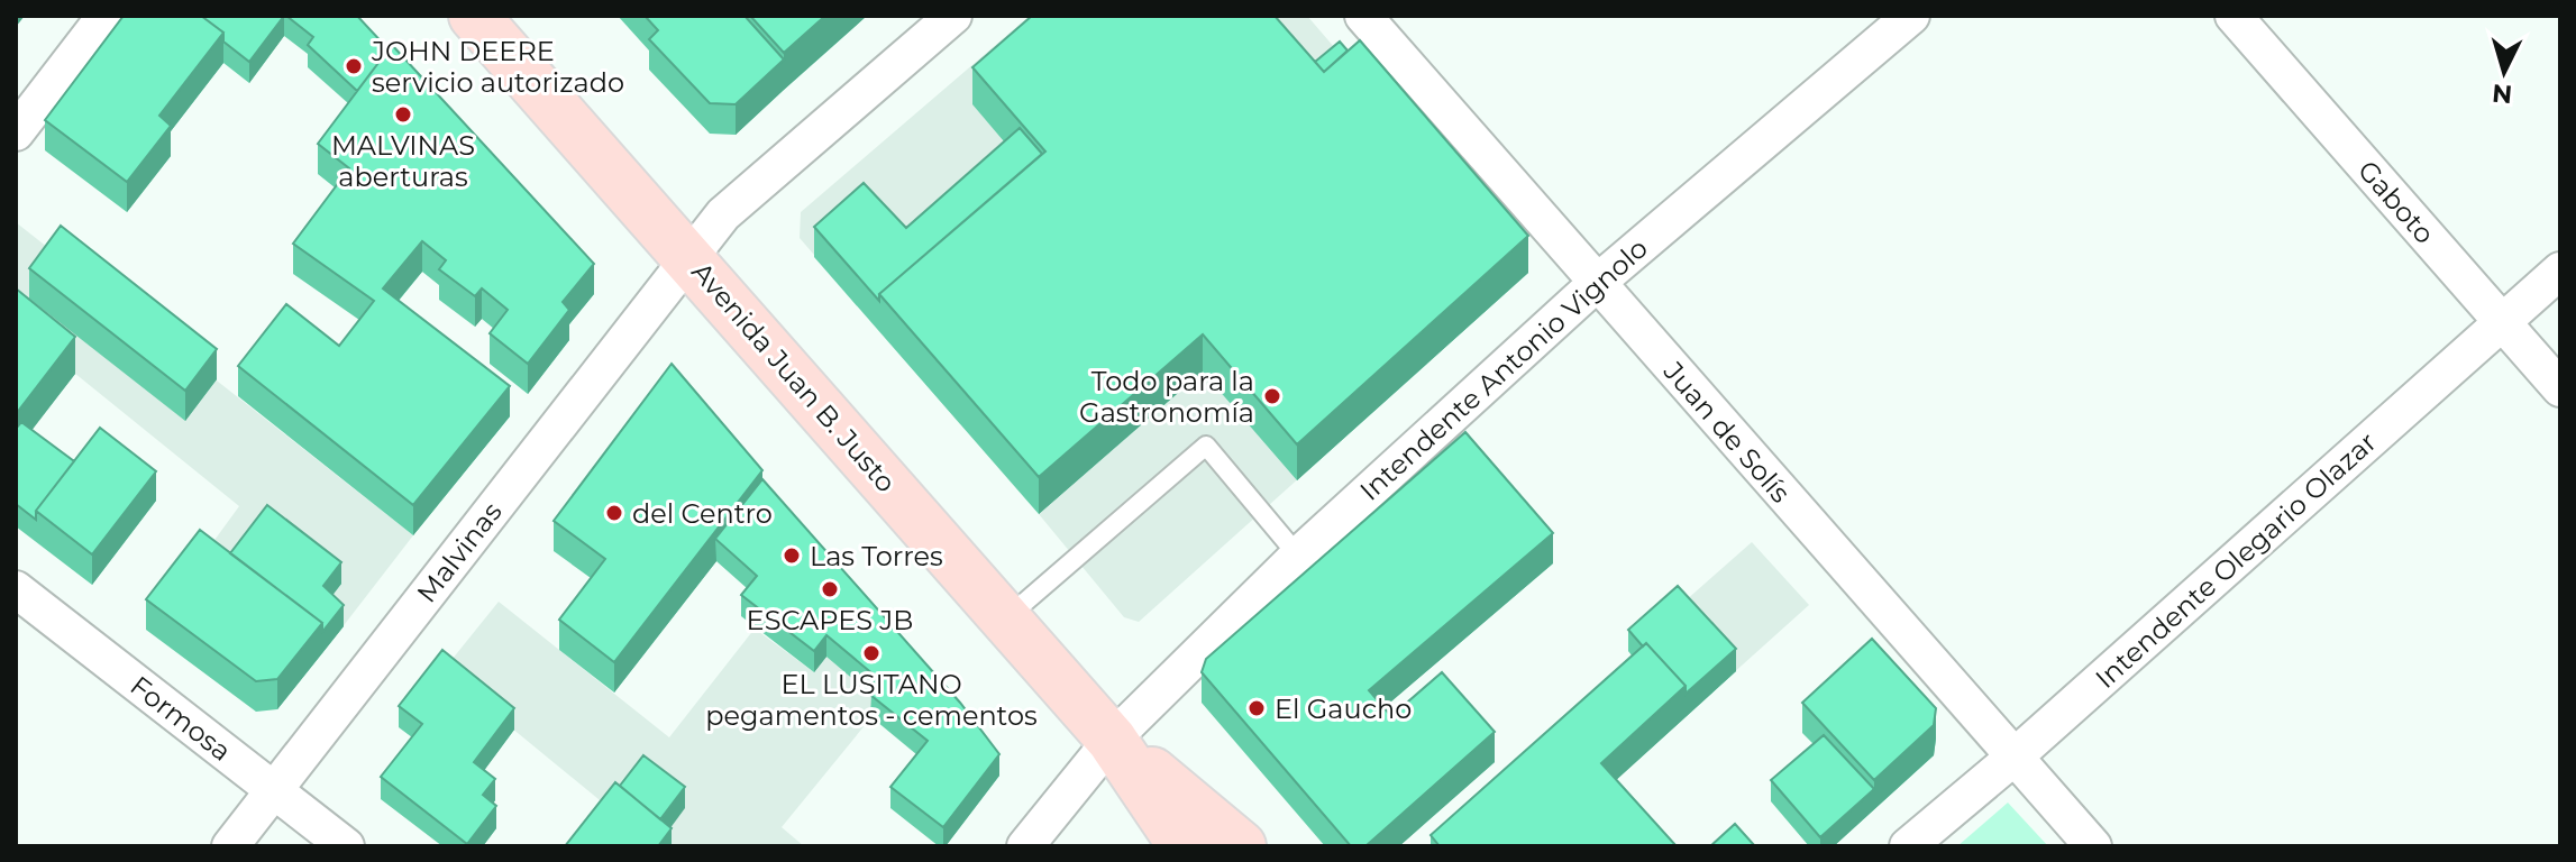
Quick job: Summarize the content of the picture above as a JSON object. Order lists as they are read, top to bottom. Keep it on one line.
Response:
{"streets":{"main road":["Avenida Juan B. Justo"],"street":["Gaboto","Intendente Antonio Vignolo","Juan de Solís","Malvinas","Intendente Olegario Olazar","Formosa"]},"crossings":[["Gaboto","Intendente Olegario Olazar"],["Intendente Antonio Vignolo","Avenida Juan B. Justo"],["Intendente Antonio Vignolo","Juan de Solís"],["Avenida Juan B. Justo","Malvinas"],["Juan de Solís","Intendente Olegario Olazar"],["Malvinas","Formosa"]],"places":["JOHN DEERE servicio autorizado","MALVINAS aberturas","Todo para la Gastronomía","del Centro","Las Torres","ESCAPES JB","EL LUSITANO pegamentos - cementos","El Gaucho"],"north":"bottom"}
